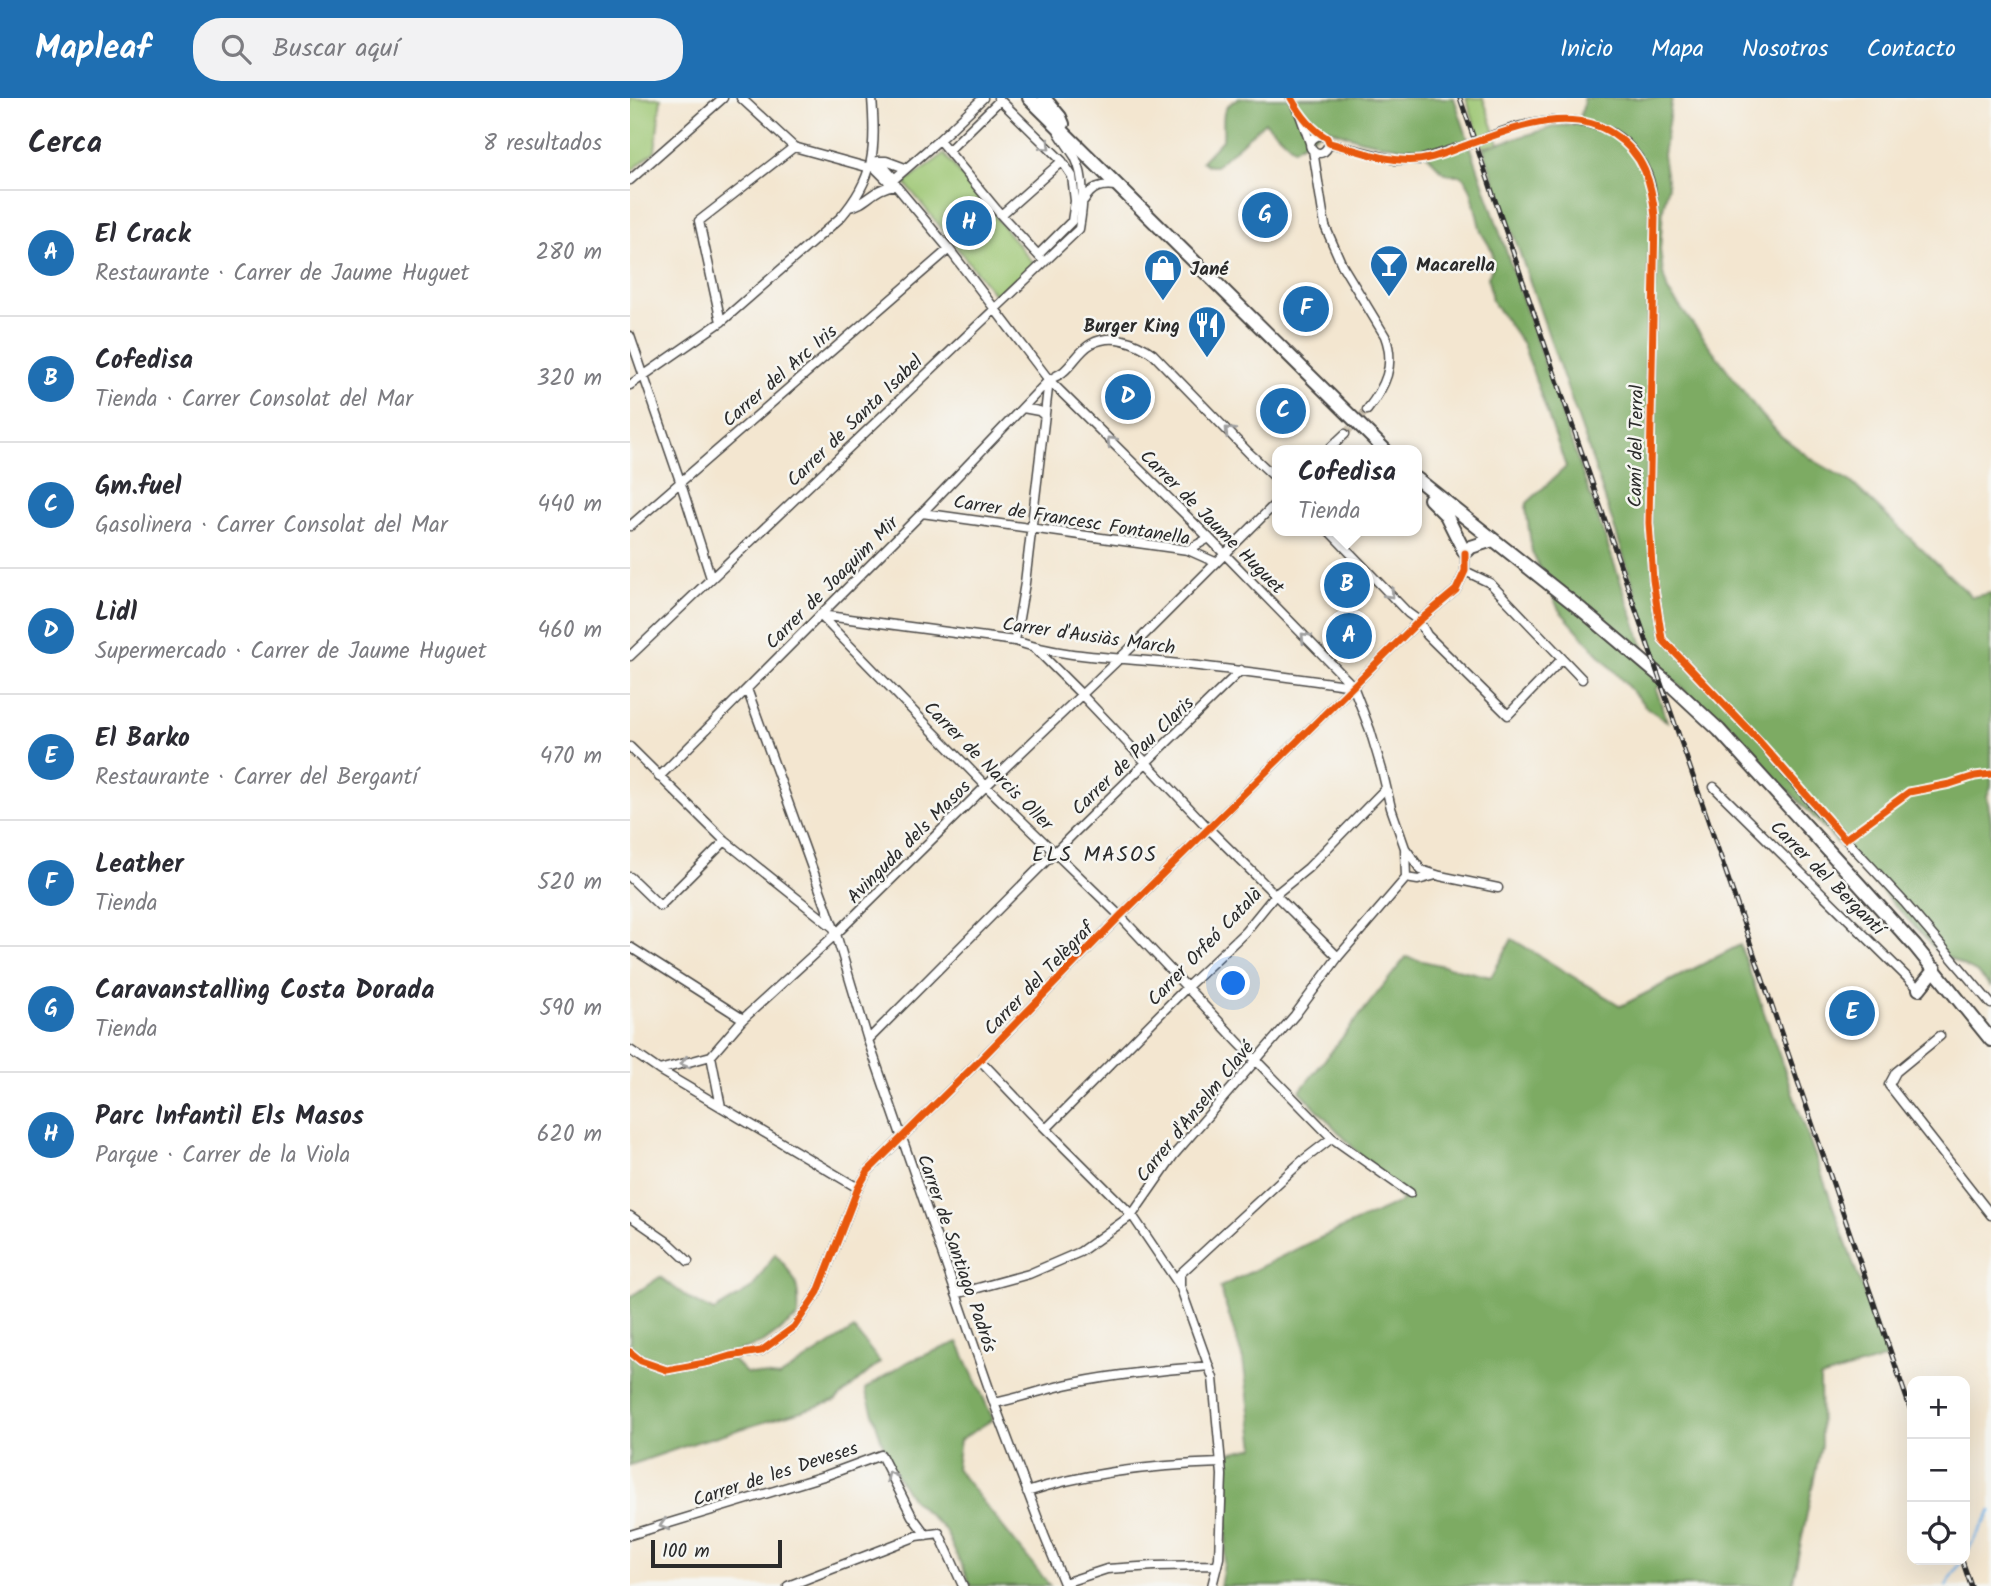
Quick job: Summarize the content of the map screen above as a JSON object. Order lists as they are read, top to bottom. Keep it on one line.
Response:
{"streets":{"street":["Carrer del Arc Iris","Carrer de Santa Isabel","Camí del Terral","Carrer de Francesc Fontanella","Carrer de Jaume Huguet","Carrer de Joaquim Mir","Carrer d'Ausiàs March","Carrer de Pau Claris","Carrer de Narcis Oller","Avinguda dels Masos","Carrer del Bergantí","Carrer Orfeó Català","Carrer del Telègraf","Carrer d'Anselm Clavé","Carrer de Santiago Padrós","Carrer de les Deveses"]},"crossings":[["Carrer del Arc Iris","Carrer de Jaume Huguet"],["Carrer de Santa Isabel","Carrer de Jaume Huguet"],["Carrer de Francesc Fontanella","Carrer de Joaquim Mir"],["Carrer de Francesc Fontanella","Avinguda dels Masos"],["Carrer de Jaume Huguet","Carrer de Joaquim Mir"],["Carrer de Jaume Huguet","Carrer d'Ausiàs March"],["Carrer de Jaume Huguet","Avinguda dels Masos"],["Carrer de Jaume Huguet","Carrer del Telègraf"],["Carrer de Joaquim Mir","Carrer d'Ausiàs March"],["Carrer de Joaquim Mir","Carrer de Narcis Oller"],["Carrer de Joaquim Mir","Carrer de Santiago Padrós"],["Carrer d'Ausiàs March","Carrer de Pau Claris"],["Carrer d'Ausiàs March","Carrer de Narcis Oller"],["Carrer d'Ausiàs March","Avinguda dels Masos"],["Carrer d'Ausiàs March","Carrer del Telègraf"],["Carrer de Pau Claris","Carrer de Narcis Oller"],["Carrer de Pau Claris","Carrer de Santiago Padrós"],["Carrer de Narcis Oller","Avinguda dels Masos"],["Carrer de Narcis Oller","Carrer Orfeó Català"],["Carrer de Narcis Oller","Carrer del Telègraf"],["Carrer de Narcis Oller","Carrer d'Anselm Clavé"],["Avinguda dels Masos","Carrer de Santiago Padrós"],["Carrer del Telègraf","Carrer de Santiago Padrós"],["Carrer d'Anselm Clavé","Carrer de Santiago Padrós"]],"one_way":["Carrer de Jaume Huguet","Carrer de les Deveses"],"districts":["ELS MASOS"],"places":{"bar":["Macarella"],"shop":["Jané"],"restaurant":["Burger King"]},"scale_bar":"100 m","page":{"header":"Mapleaf","search":"Buscar aquí","nav":["Inicio","Mapa","Nosotros","Contacto"],"heading":["Cerca","8 resultados"],"pins":["G","H","F","D","C","B","A","E"],"list":[{"mark":"A","name":"El Crack","note":"Restaurante · Carrer de Jaume Huguet","value":"280 m"},{"mark":"B","name":"Cofedisa","note":"Tienda · Carrer Consolat del Mar","value":"320 m"},{"mark":"C","name":"Gm.fuel","note":"Gasolinera · Carrer Consolat del Mar","value":"440 m"},{"mark":"D","name":"Lidl","note":"Supermercado · Carrer de Jaume Huguet","value":"460 m"},{"mark":"E","name":"El Barko","note":"Restaurante · Carrer del Bergantí","value":"470 m"},{"mark":"F","name":"Leather","note":"Tienda","value":"520 m"},{"mark":"G","name":"Caravanstalling Costa Dorada","note":"Tienda","value":"590 m"},{"mark":"H","name":"Parc Infantil Els Masos","note":"Parque · Carrer de la Viola","value":"620 m"}],"popup":["Cofedisa","Tienda"],"map_buttons":["+","−"],"scale":"100 m"}}
